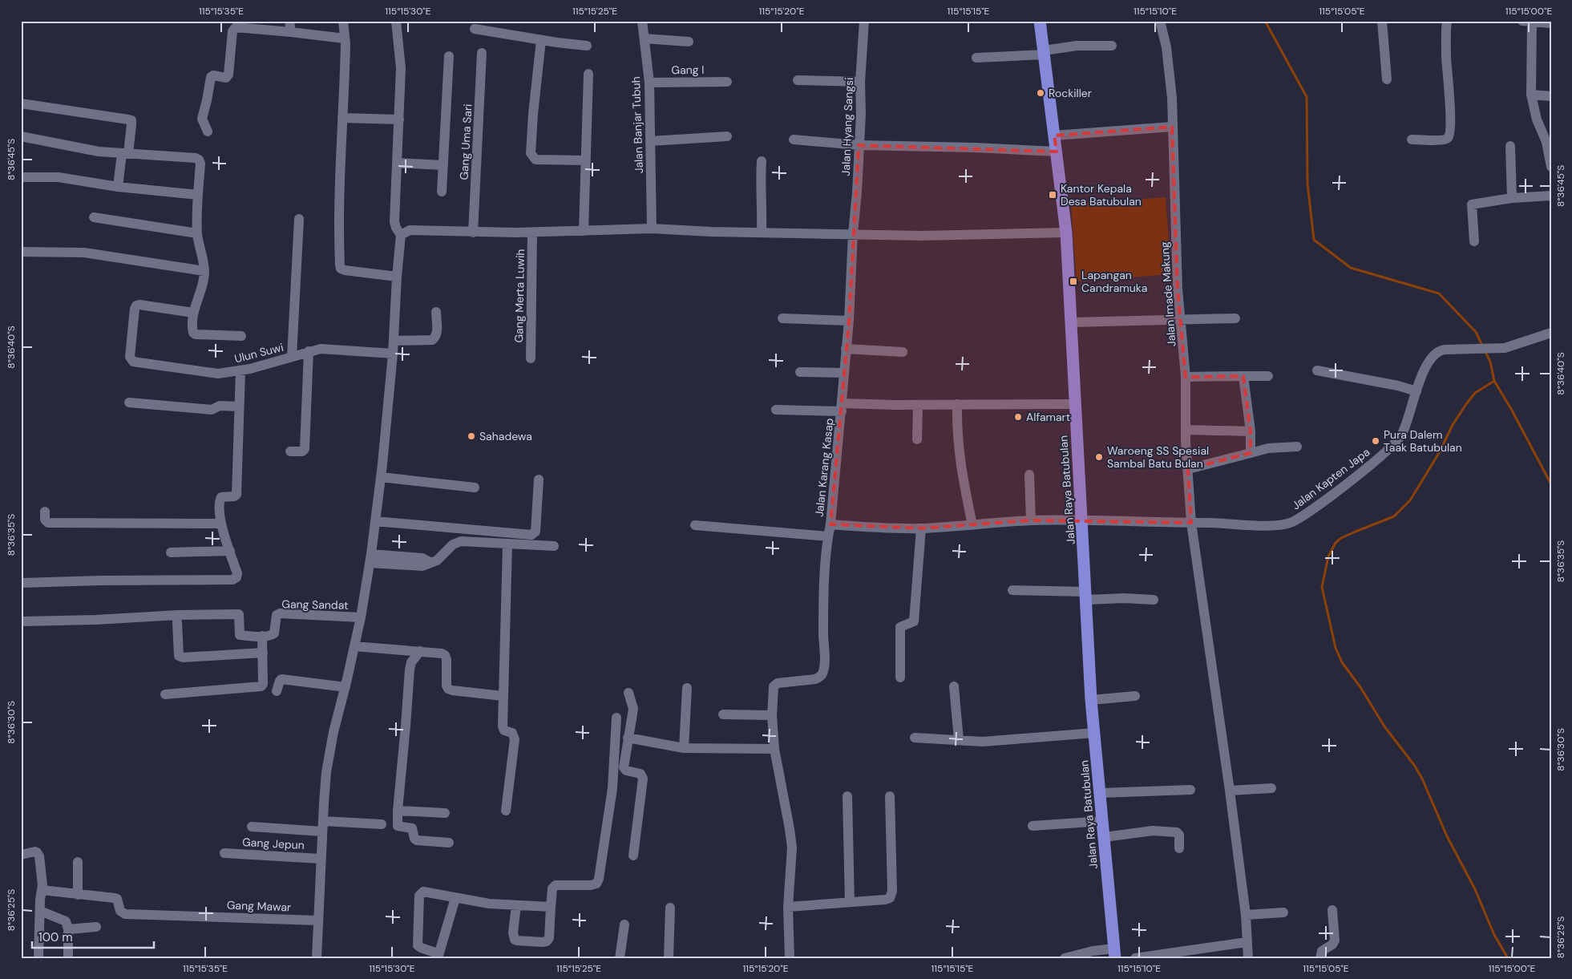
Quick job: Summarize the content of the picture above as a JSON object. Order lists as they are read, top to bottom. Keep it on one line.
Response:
{"streets":{"highway":["Jalan Raya Batubulan"],"street":["Gang I","Jalan Banjar Tubuh","Jalan Hyang Sangsi","Gang Uma Sari","Jalan Imade Makung","Gang Merta Luwih","Ulun Suwi","Jalan Karang Kasap","Jalan Kapten Japa","Gang Sandat","Gang Jepun","Gang Mawar"]},"crossings":[["Gang I","Jalan Banjar Tubuh"],["Jalan Hyang Sangsi","Jalan Karang Kasap"],["Jalan Imade Makung","Jalan Kapten Japa"],["Jalan Karang Kasap","Jalan Kapten Japa"],["Jalan Karang Kasap","Jalan Raya Batubulan"],["Jalan Kapten Japa","Jalan Raya Batubulan"]],"places":{"other":["Rockiller","Alfamart","Sahadewa","Pura Dalem Taak Batubulan","Waroeng SS Spesial Sambal Batu Bulan"],"transit":["Kantor Kepala Desa Batubulan","Lapangan Candramuka"]},"scale_bar":"100 m","coordinates":["115°15'35\"E","115°15'30\"E","115°15'25\"E","115°15'20\"E","115°15'15\"E","115°15'10\"E","115°15'05\"E","115°15'00\"E","8°36'45\"S","8°36'40\"S","8°36'35\"S","8°36'30\"S","8°36'25\"S"]}
